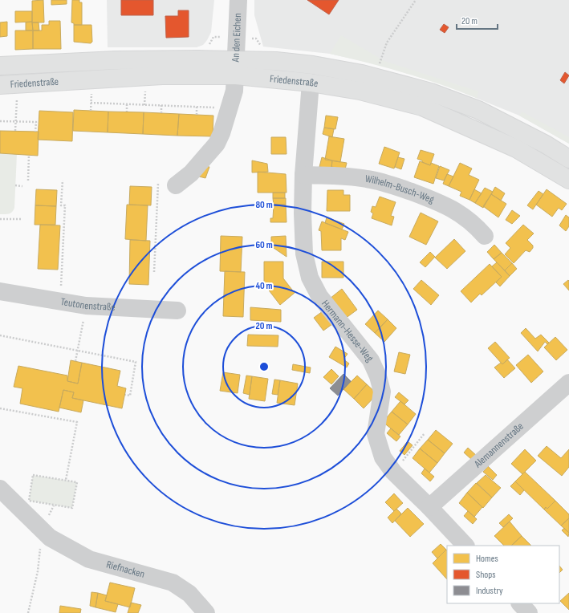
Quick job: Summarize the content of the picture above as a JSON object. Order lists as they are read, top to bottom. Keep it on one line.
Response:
{"streets":{"main road":["Friedenstraße"],"street":["An den Eichen","Wilhelm-Busch-Weg","Teutonenstraße","Hermann-Hesse-Weg","Alemannenstraße","Riefnacken"]},"crossings":[["An den Eichen","Friedenstraße"],["Friedenstraße","Hermann-Hesse-Weg"],["Wilhelm-Busch-Weg","Hermann-Hesse-Weg"],["Hermann-Hesse-Weg","Alemannenstraße"]],"legend":["Homes","Shops","Industry"],"scale_bar":"20 m","rings":["80 m","60 m","40 m","20 m"]}
